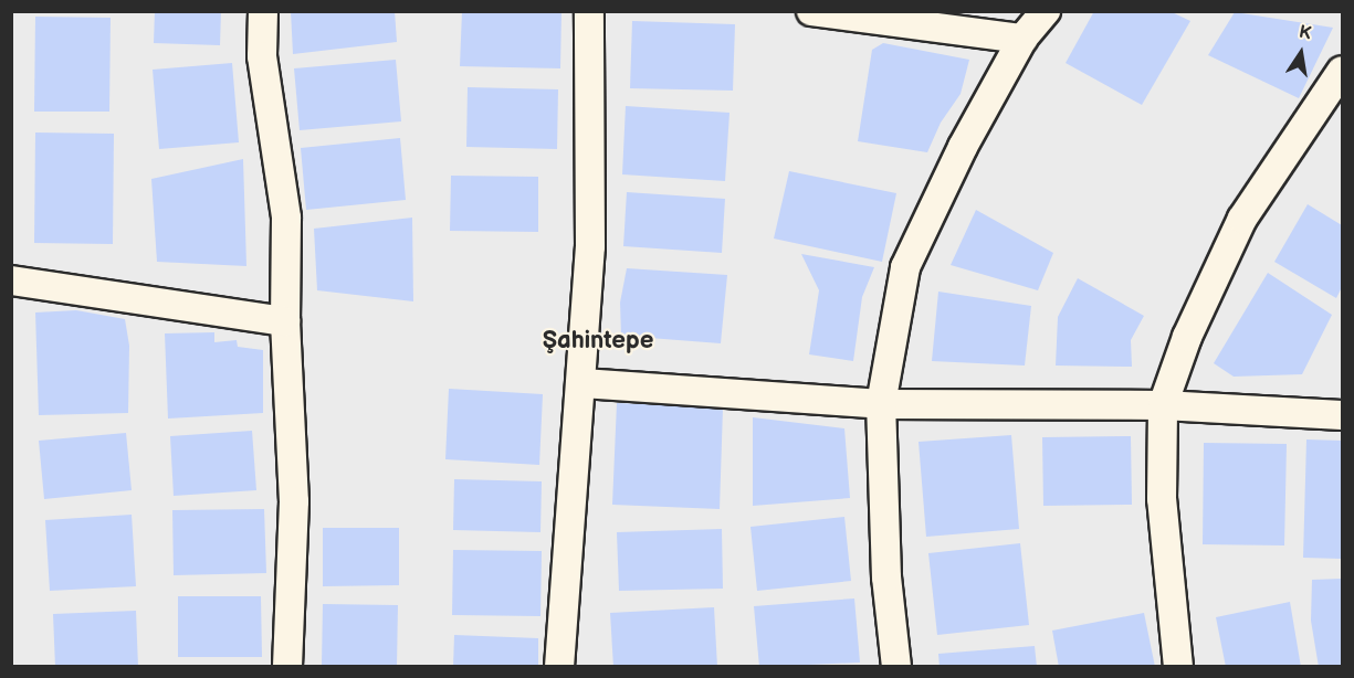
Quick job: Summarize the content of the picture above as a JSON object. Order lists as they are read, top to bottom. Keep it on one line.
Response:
{"districts":["Şahintepe"],"north":"top"}
